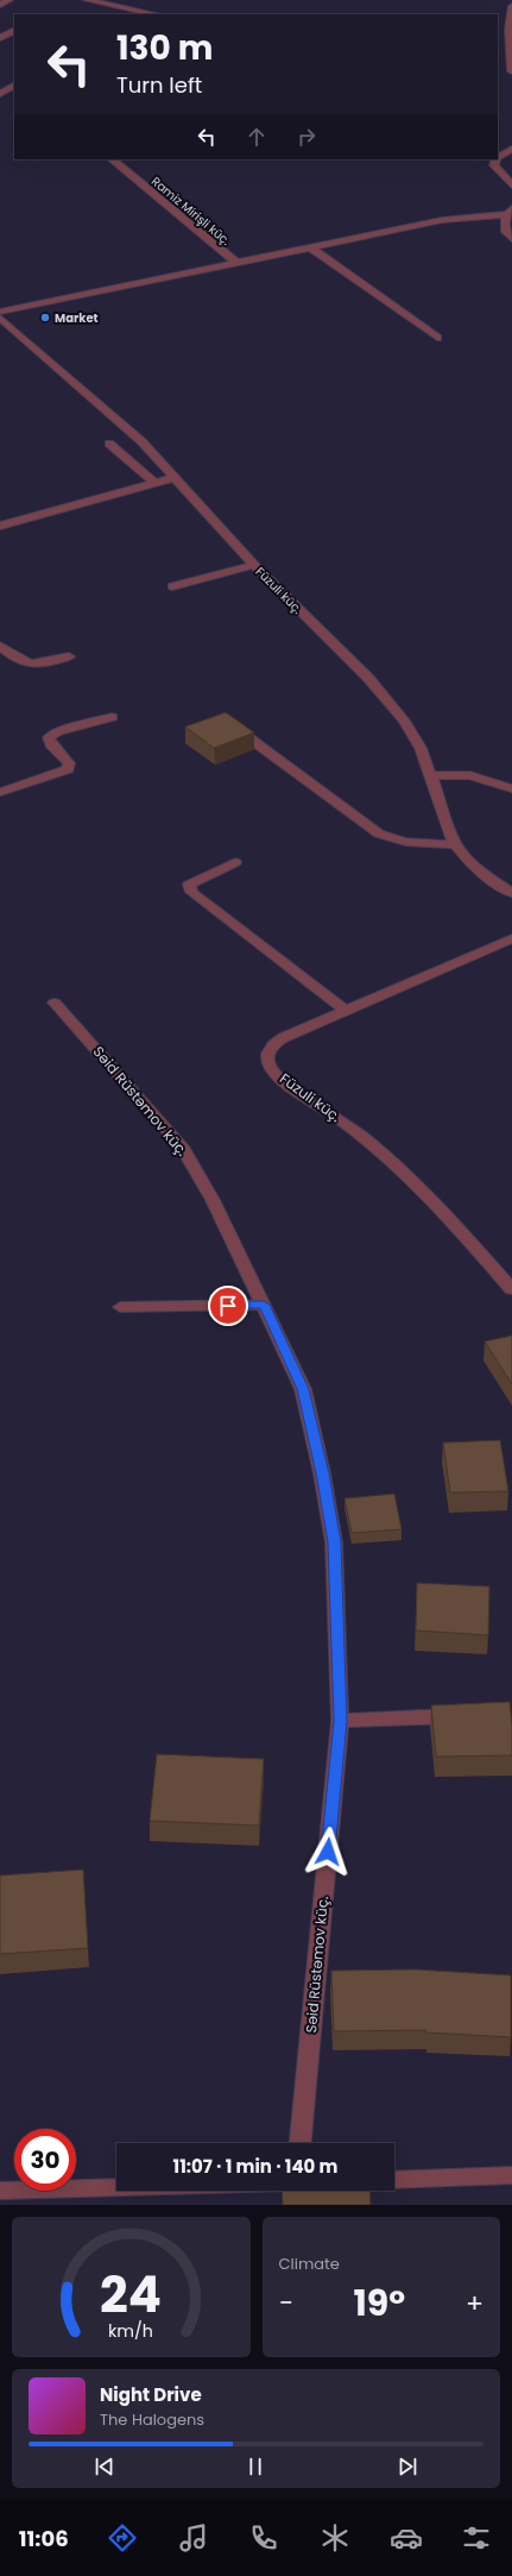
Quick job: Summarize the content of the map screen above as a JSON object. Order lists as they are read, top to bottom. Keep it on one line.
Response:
{"streets":{"street":["Ramiz Mirişli küç.","Füzuli küç.","Səid Rüstəmov küç."]},"places":["Market"],"page":{"turn":["130 m","Turn left"],"limit":"30","trip":"11:07 · 1 min · 140 m","tile":"Climate","heat":["−","19°","+"],"song":["Night Drive","The Halogens"],"tabs":"11:06","gauge":["24","km/h"]}}
